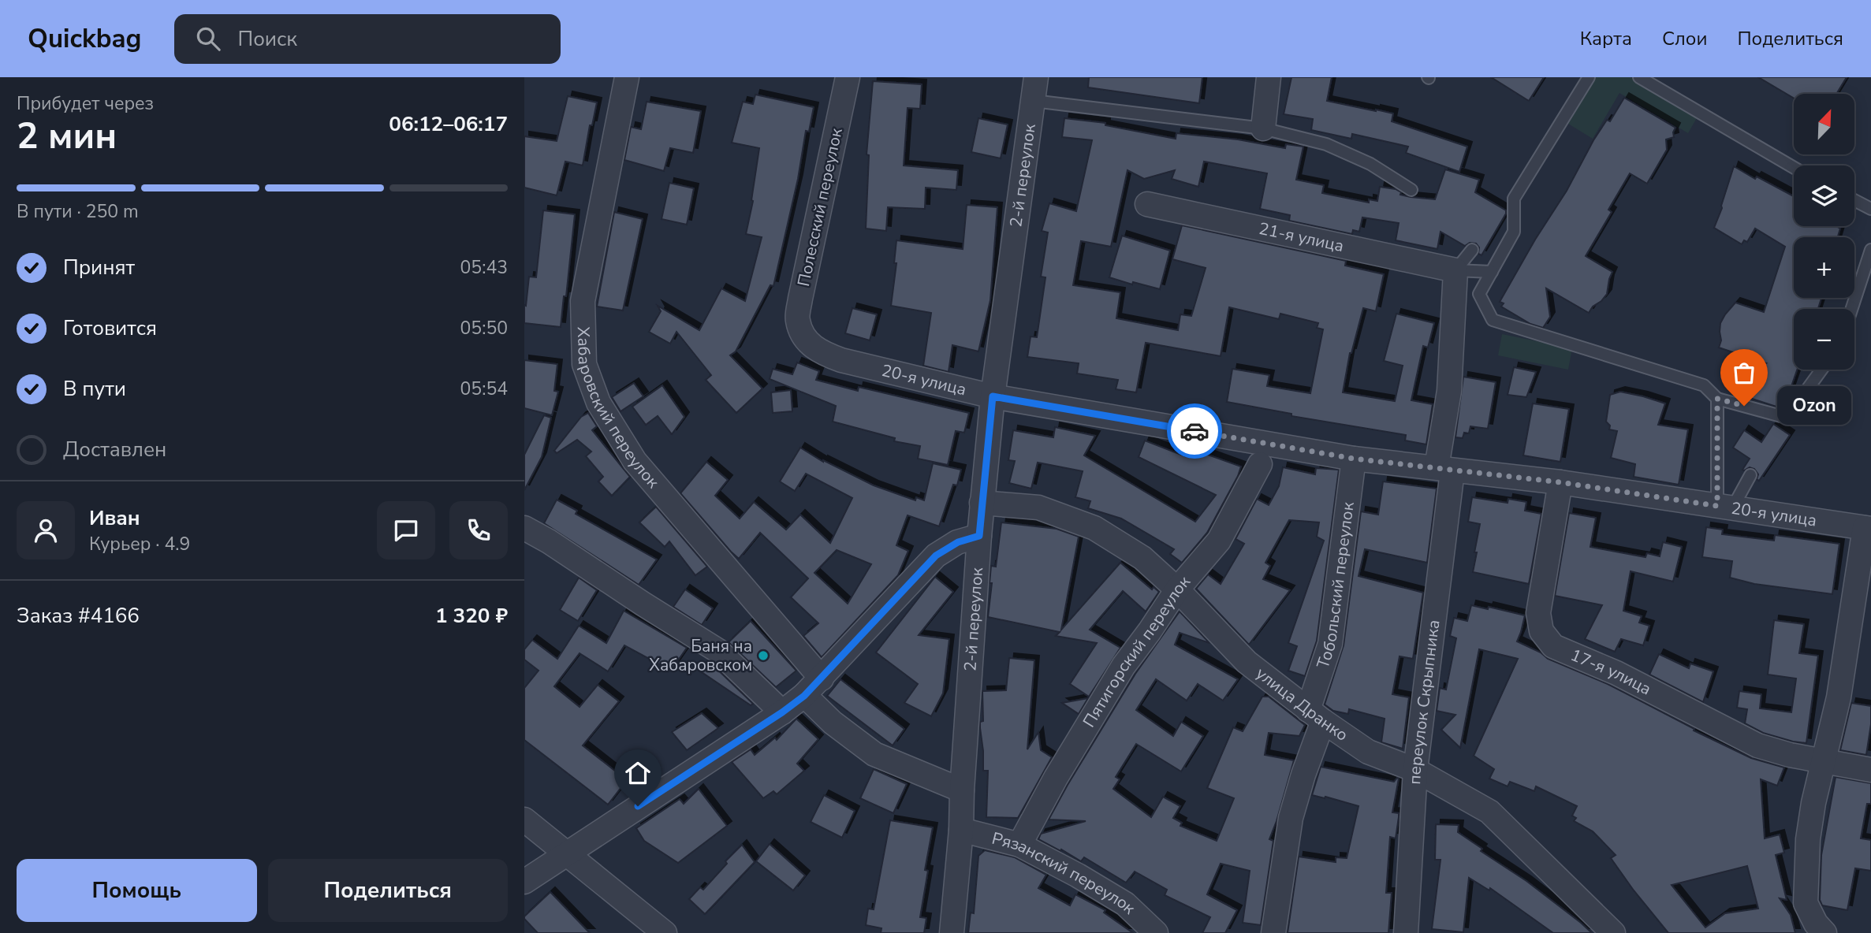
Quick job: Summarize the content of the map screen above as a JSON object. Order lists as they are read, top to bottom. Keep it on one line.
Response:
{"streets":{"street":["2-й переулок","Полесский переулок","21-я улица","20-я улица","Хабаровский переулок","Тобольский переулок","Пятигорский переулок","17-я улица","переулок Скрыпника","улица Дранко","Рязанский переулок"]},"crossings":[["2-й переулок","20-я улица"],["2-й переулок","улица Дранко"],["2-й переулок","Рязанский переулок"],["Полесский переулок","20-я улица"],["21-я улица","переулок Скрыпника"],["20-я улица","Тобольский переулок"],["20-я улица","17-я улица"],["20-я улица","переулок Скрыпника"],["Тобольский переулок","улица Дранко"],["Пятигорский переулок","улица Дранко"],["Пятигорский переулок","Рязанский переулок"],["переулок Скрыпника","улица Дранко"]],"places":["Ozon","Баня на Хабаровском"],"north":"top right","page":{"header":"Quickbag","search":"Поиск","nav":["Карта","Слои","Поделиться"],"heading":["2 мин","Прибудет через","06:12–06:17"],"panel":["Иван","Курьер · 4.9","Заказ #4166","1 320 ₽"],"map_buttons":["+","−"],"bar":"В пути · 250 m","list":[["Принят","05:43"],["Готовится","05:50"],["В пути","05:54"],"Доставлен"],"bubble":"Ozon","buttons":["Помощь","Поделиться"]}}
